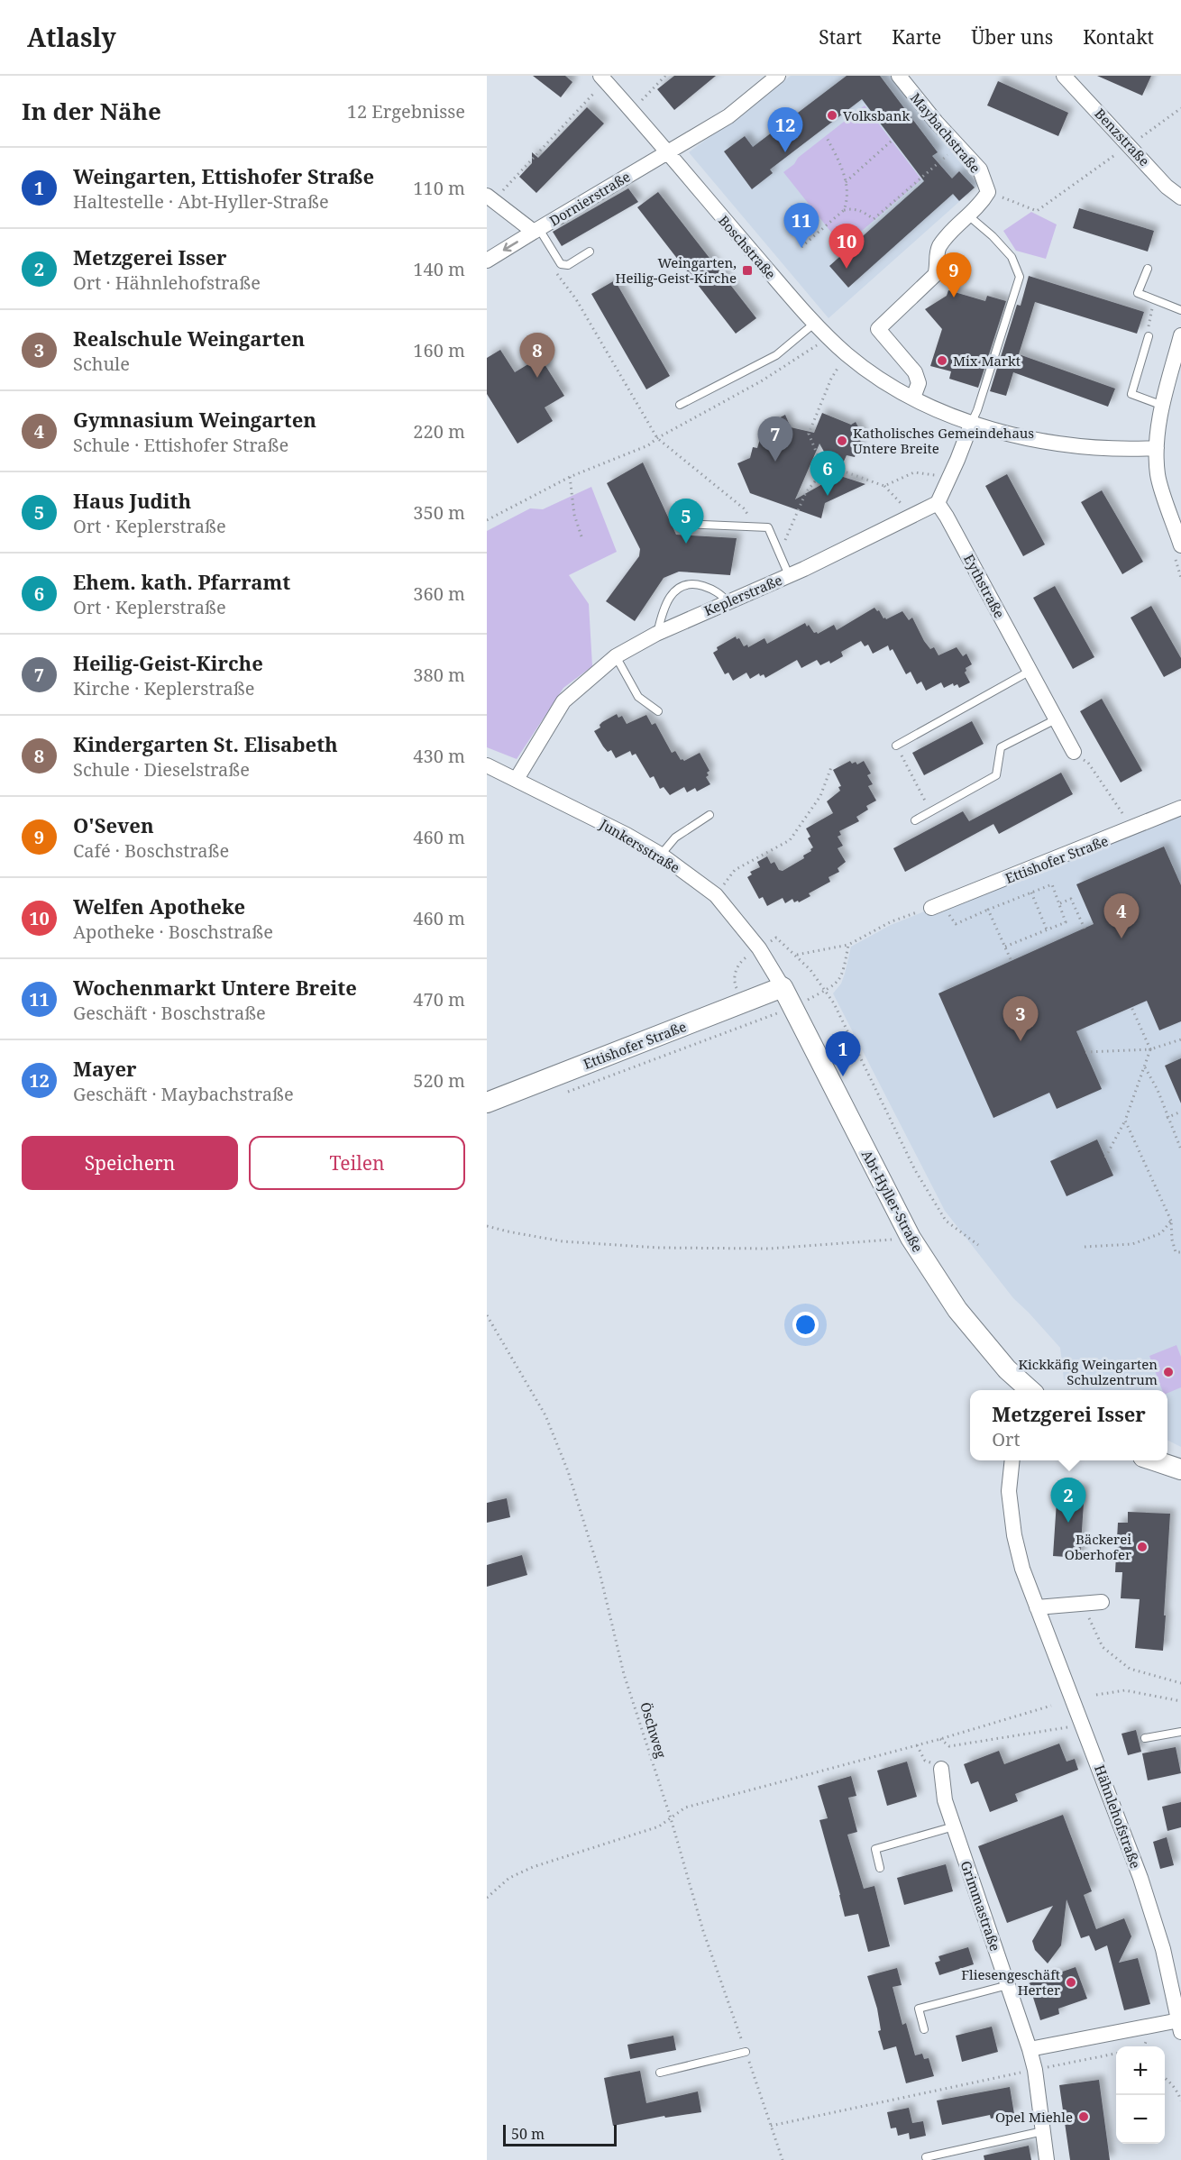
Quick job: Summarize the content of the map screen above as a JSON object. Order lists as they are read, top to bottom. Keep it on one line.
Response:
{"streets":{"street":["Maybachstraße","Benzstraße","Dornierstraße","Boschstraße","Eythstraße","Keplerstraße","Junkersstraße","Ettishofer Straße","Abt-Hyller-Straße","Hähnlehofstraße","Grimmastraße"],"path":["Öschweg"]},"crossings":[["Dornierstraße","Boschstraße"],["Eythstraße","Keplerstraße"],["Keplerstraße","Junkersstraße"],["Junkersstraße","Ettishofer Straße"],["Junkersstraße","Abt-Hyller-Straße"],["Ettishofer Straße","Abt-Hyller-Straße"]],"places":{"other":["Volksbank","Mix Markt","Katholisches Gemeindehaus Untere Breite","Kickkäfig Weingarten Schulzentrum","Bäckerei Oberhofer","Fliesengeschäft Herter","Opel Miehle"],"transit":["Weingarten, Heilig-Geist-Kirche"]},"scale_bar":"50 m","page":{"header":"Atlasly","nav":["Start","Karte","Über uns","Kontakt"],"heading":["In der Nähe","12 Ergebnisse"],"pins":["12","11","10","9","8","7","6","5","4","3","1","2"],"list":[{"mark":"1","name":"Weingarten, Ettishofer Straße","note":"Haltestelle · Abt-Hyller-Straße","value":"110 m"},{"mark":"2","name":"Metzgerei Isser","note":"Ort · Hähnlehofstraße","value":"140 m"},{"mark":"3","name":"Realschule Weingarten","note":"Schule","value":"160 m"},{"mark":"4","name":"Gymnasium Weingarten","note":"Schule · Ettishofer Straße","value":"220 m"},{"mark":"5","name":"Haus Judith","note":"Ort · Keplerstraße","value":"350 m"},{"mark":"6","name":"Ehem. kath. Pfarramt","note":"Ort · Keplerstraße","value":"360 m"},{"mark":"7","name":"Heilig-Geist-Kirche","note":"Kirche · Keplerstraße","value":"380 m"},{"mark":"8","name":"Kindergarten St. Elisabeth","note":"Schule · Dieselstraße","value":"430 m"},{"mark":"9","name":"O'Seven","note":"Café · Boschstraße","value":"460 m"},{"mark":"10","name":"Welfen Apotheke","note":"Apotheke · Boschstraße","value":"460 m"},{"mark":"11","name":"Wochenmarkt Untere Breite","note":"Geschäft · Boschstraße","value":"470 m"},{"mark":"12","name":"Mayer","note":"Geschäft · Maybachstraße","value":"520 m"}],"buttons":["Speichern","Teilen"],"popup":["Metzgerei Isser","Ort"],"map_buttons":["+","−"],"scale":"50 m"}}
